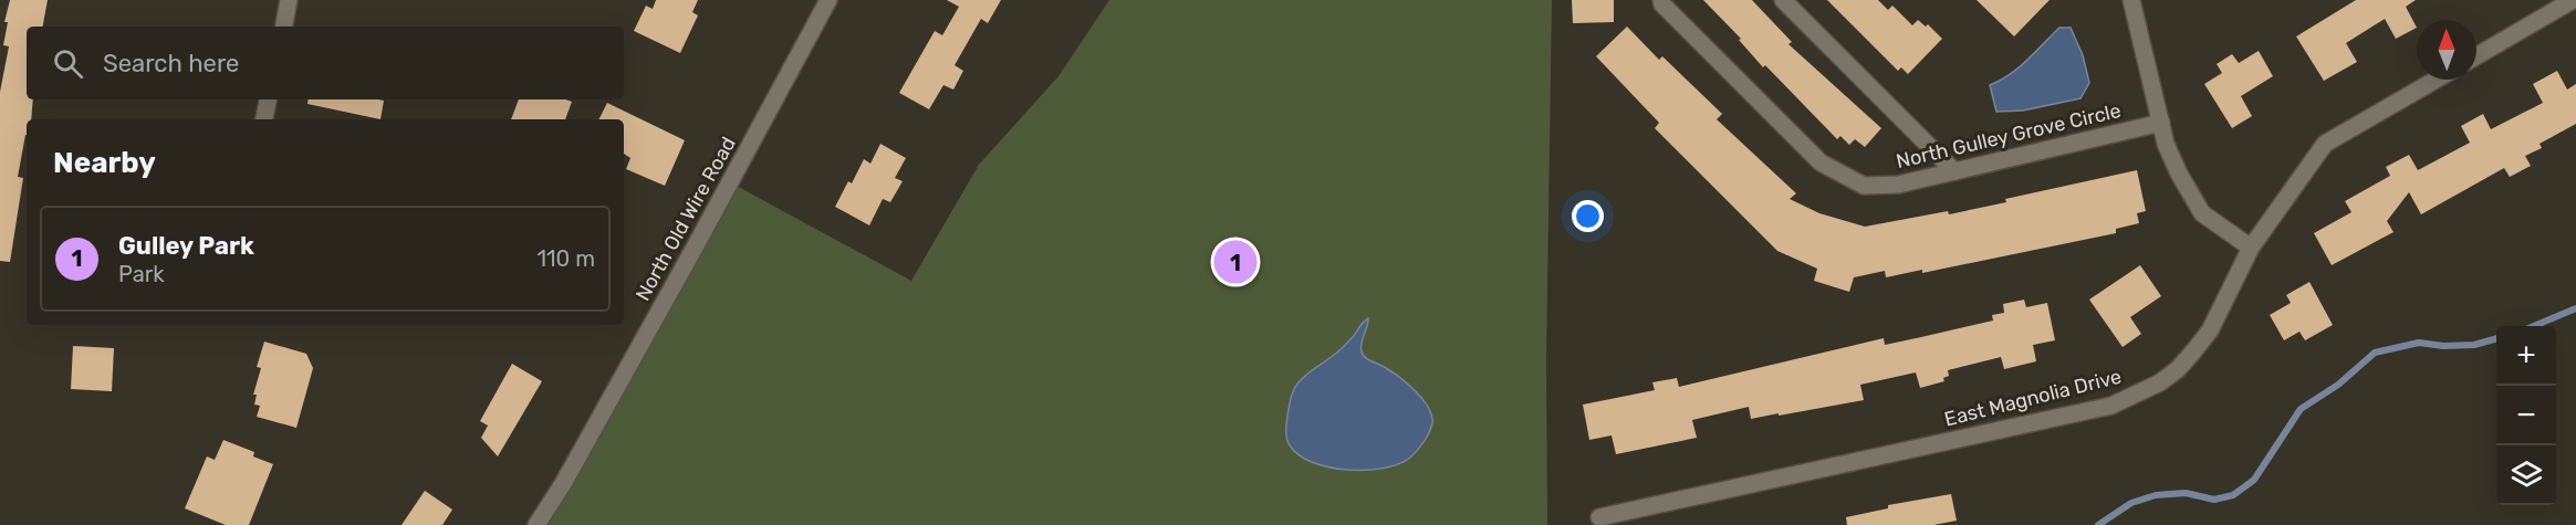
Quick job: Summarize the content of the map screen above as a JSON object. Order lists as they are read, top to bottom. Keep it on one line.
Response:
{"streets":{"street":["North Gulley Grove Circle","North Old Wire Road","East Magnolia Drive"]},"north":"top","page":{"search":"Search here","heading":"Nearby","list":[{"mark":"1","name":"Gulley Park","note":"Park","value":"110 m"}],"pins":"1","map_buttons":["+","−"]}}
